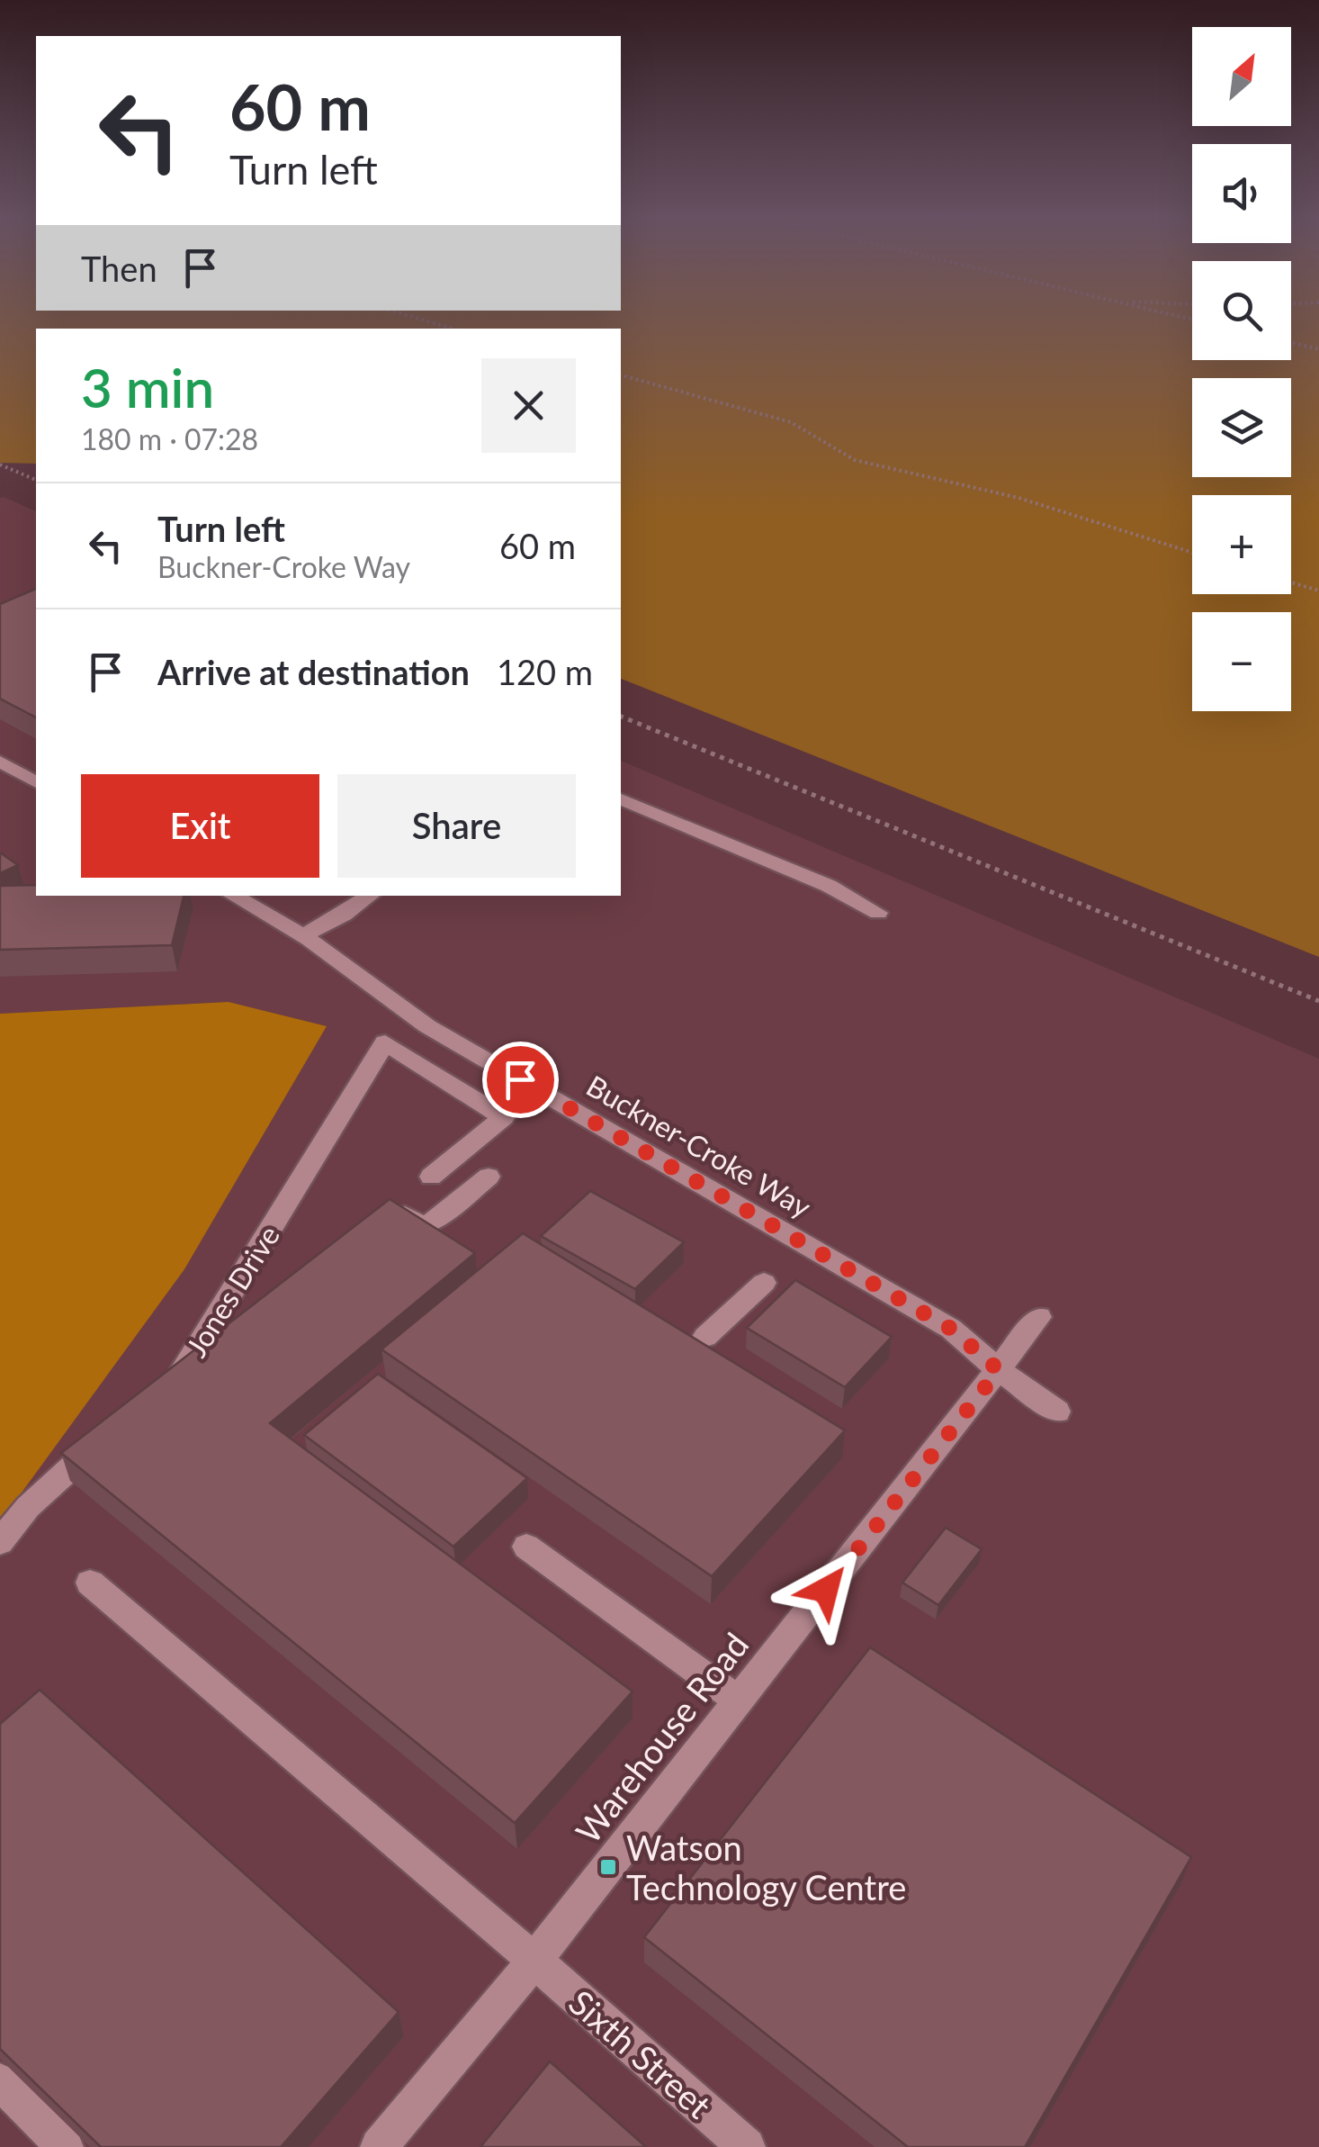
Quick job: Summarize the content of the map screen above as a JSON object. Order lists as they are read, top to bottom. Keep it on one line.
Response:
{"streets":{"street":["Buckner-Croke Way","Jones Drive","Warehouse Road","Sixth Street"]},"crossings":[["Buckner-Croke Way","Warehouse Road"],["Warehouse Road","Sixth Street"]],"places":{"transit":["Watson Technology Centre"]},"north":"top right","page":{"map_buttons":["+","−"],"turn":["60 m","Turn left"],"then":"Then","heading":["3 min","180 m · 07:28"],"list":[{"name":"Turn left","note":"Buckner-Croke Way","value":"60 m"},{"name":"Arrive at destination","value":"120 m"}],"buttons":["Exit","Share"]}}
